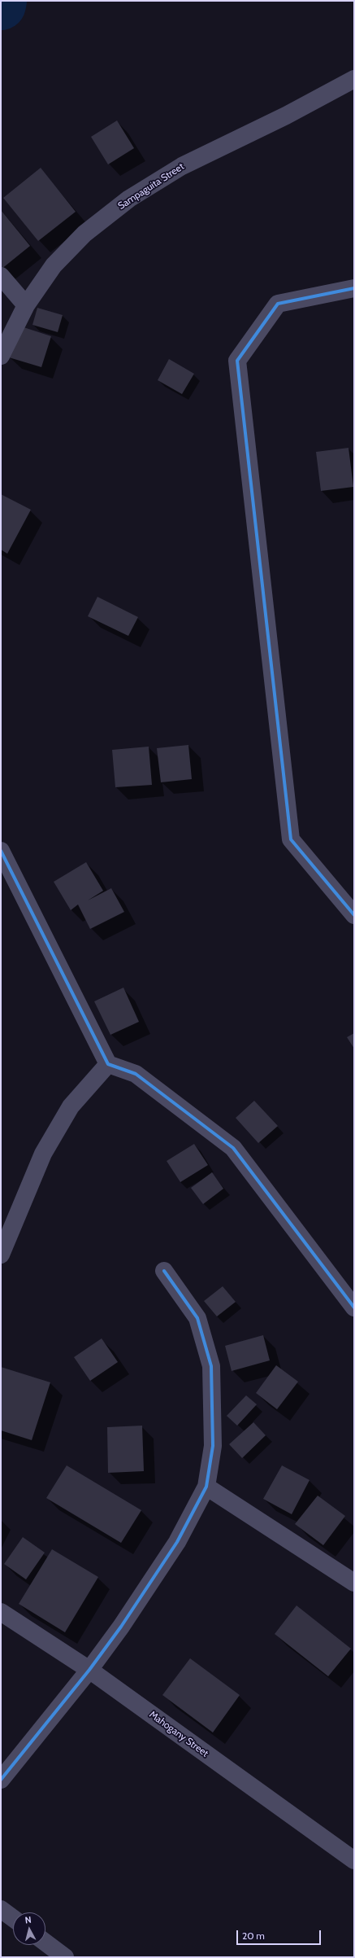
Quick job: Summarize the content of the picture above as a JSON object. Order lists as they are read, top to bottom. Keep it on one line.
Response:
{"streets":{"street":["Sampaguita Street","Mahogany Street"]},"scale_bar":"20 m","north":"top"}
